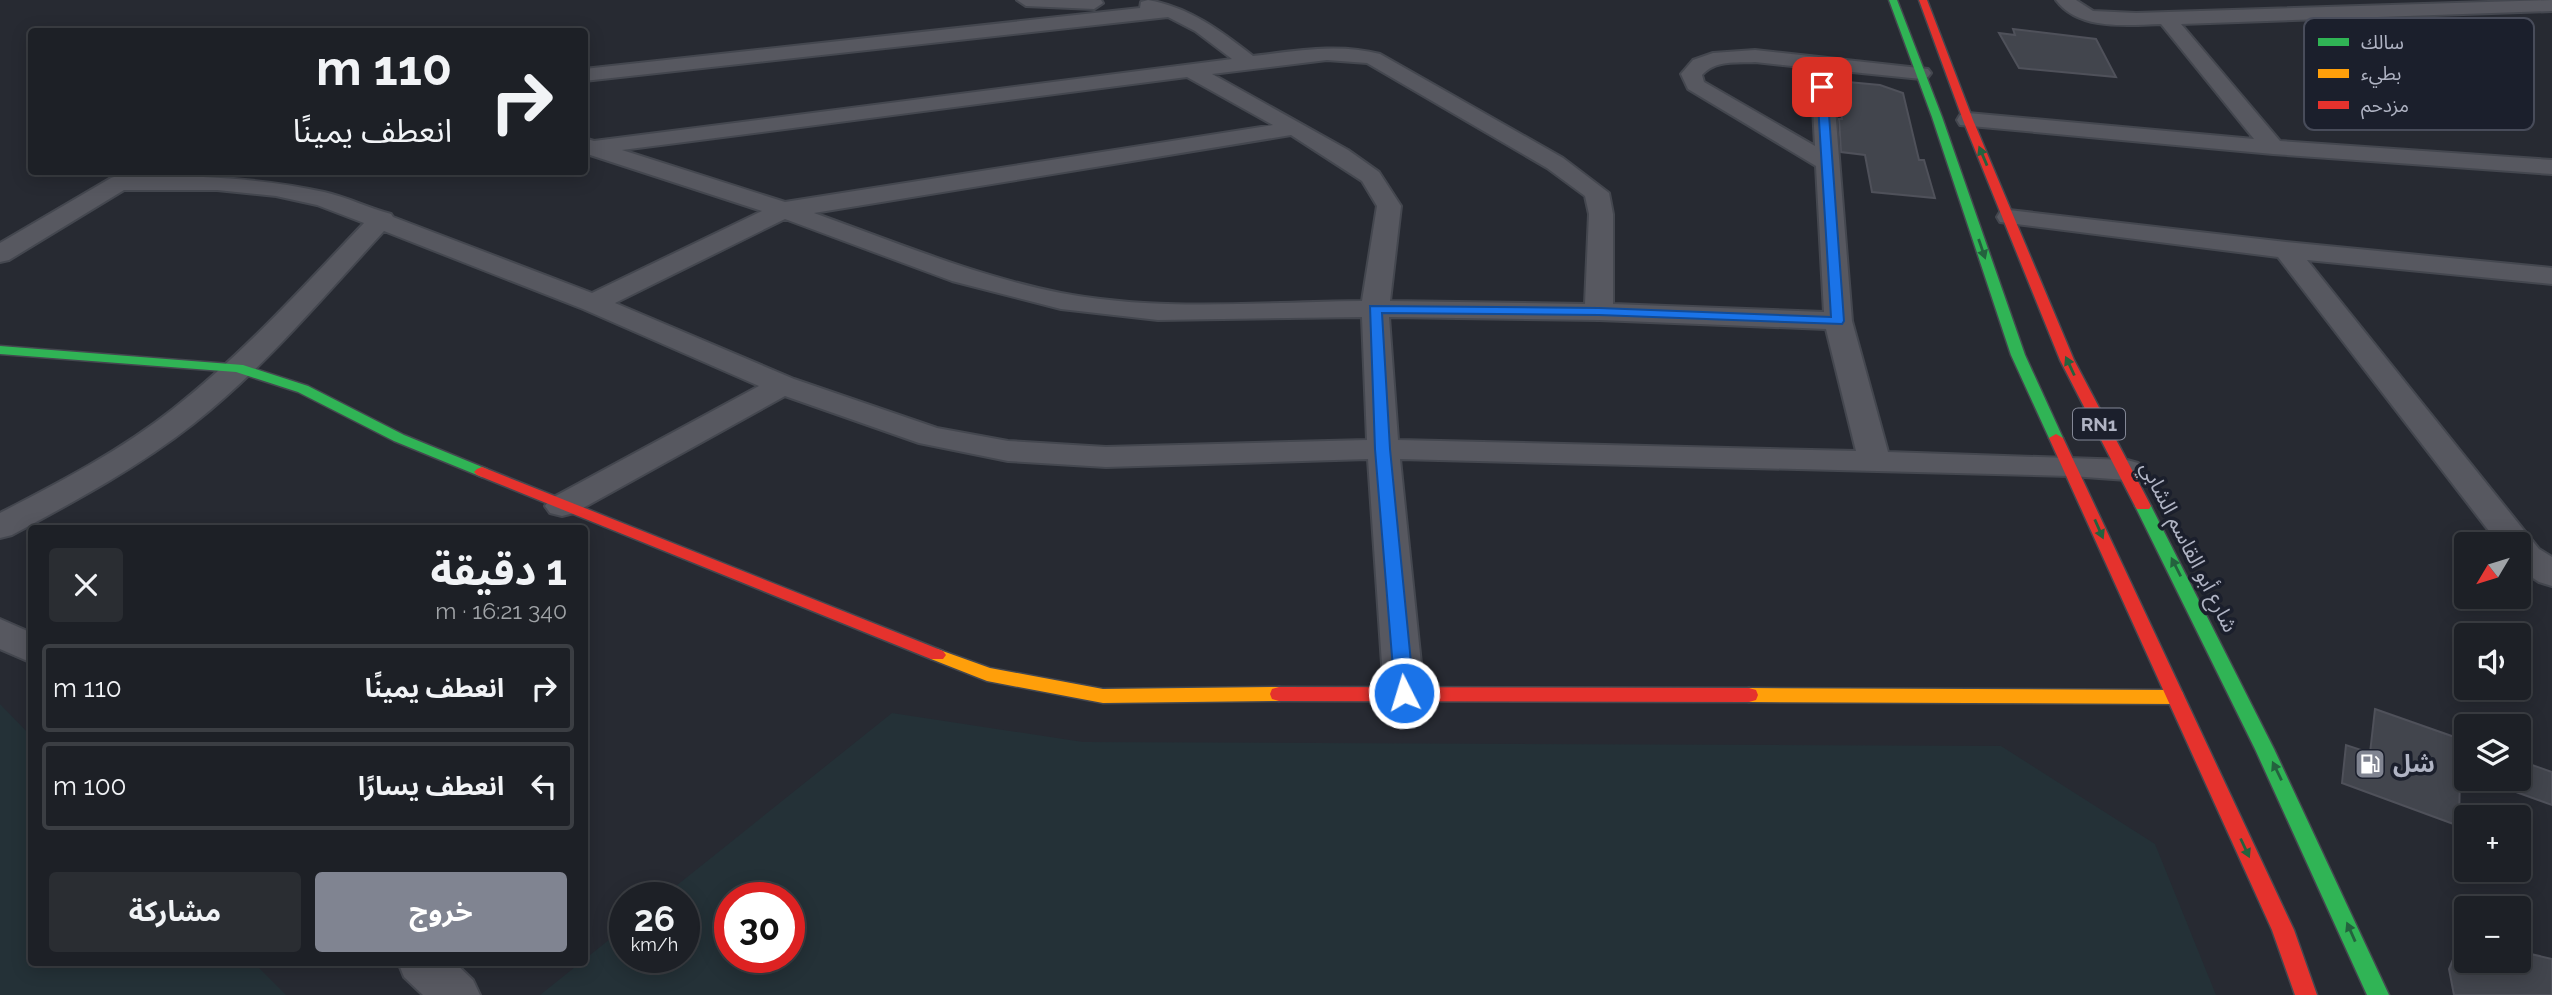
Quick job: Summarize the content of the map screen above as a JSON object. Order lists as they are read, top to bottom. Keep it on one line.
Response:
{"streets":{"main road":["RN1","شارع أبو القاسم الشابي"]},"places":{"fuel station":["شل"]},"legend":["سالك","بطيء","مزدحم"],"north":"bottom left","page":{"turn":["110 m","انعطف يمينًا"],"heading":["1 دقيقة","340 m · 16:21"],"map_buttons":["+","−"],"list":[{"name":"انعطف يمينًا","value":"110 m"},{"name":"انعطف يسارًا","value":"100 m"}],"buttons":["خروج","مشاركة"],"speed":"26 km/h","limit":"30"}}
